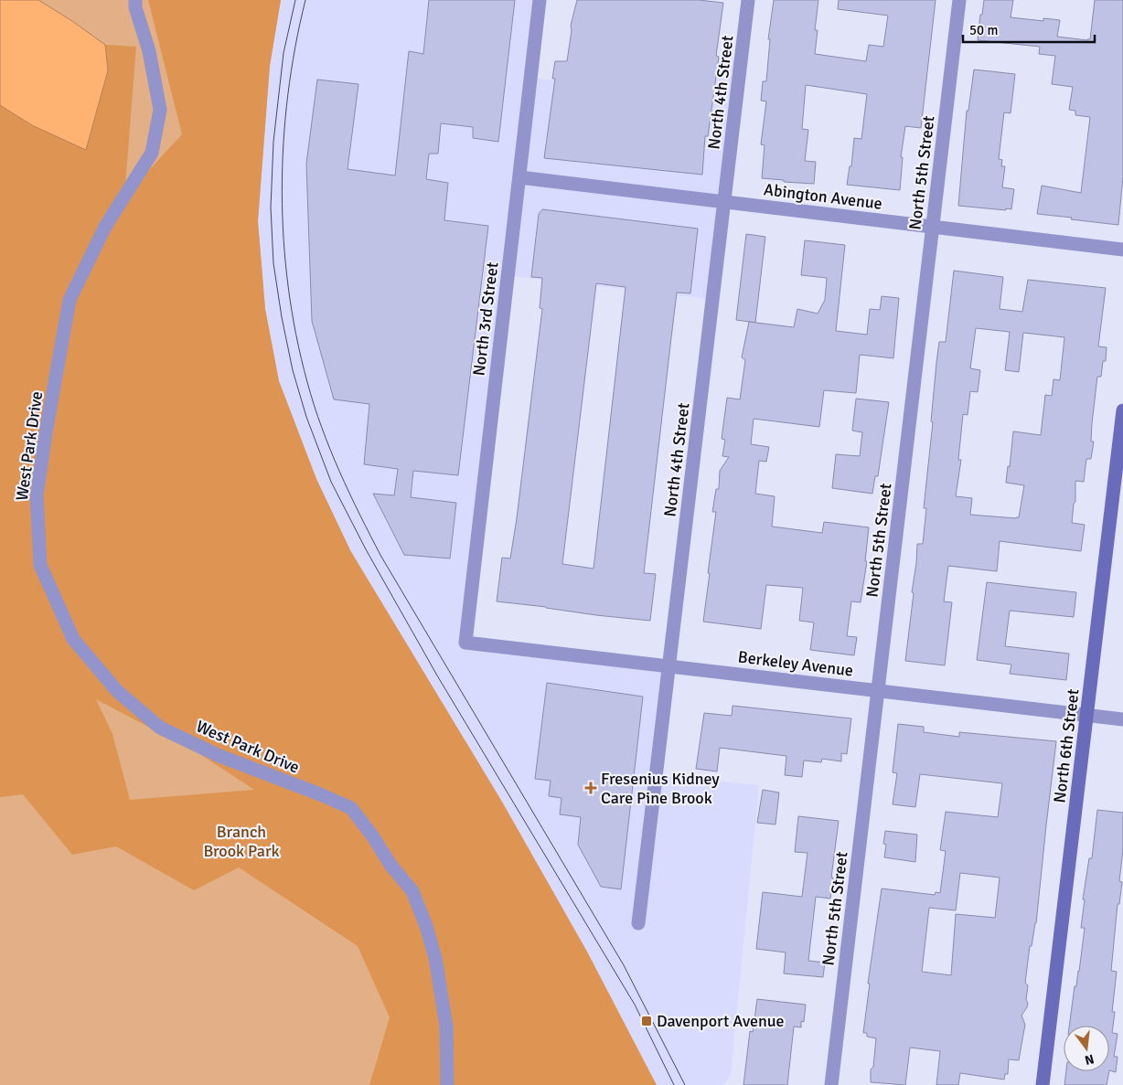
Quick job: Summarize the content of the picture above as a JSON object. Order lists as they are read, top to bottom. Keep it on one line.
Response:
{"streets":{"street":["North 4th Street","North 5th Street","Abington Avenue","North 3rd Street","West Park Drive","Berkeley Avenue","North 6th Street"]},"crossings":[["North 4th Street","Abington Avenue"],["North 4th Street","Berkeley Avenue"],["North 5th Street","Abington Avenue"],["North 5th Street","Berkeley Avenue"],["Abington Avenue","North 3rd Street"],["North 3rd Street","Berkeley Avenue"],["Berkeley Avenue","North 6th Street"]],"parks":["Branch Brook Park"],"places":{"health":["Fresenius Kidney Care Pine Brook"],"transit":["Davenport Avenue"]},"scale_bar":"50 m","north":"bottom"}
